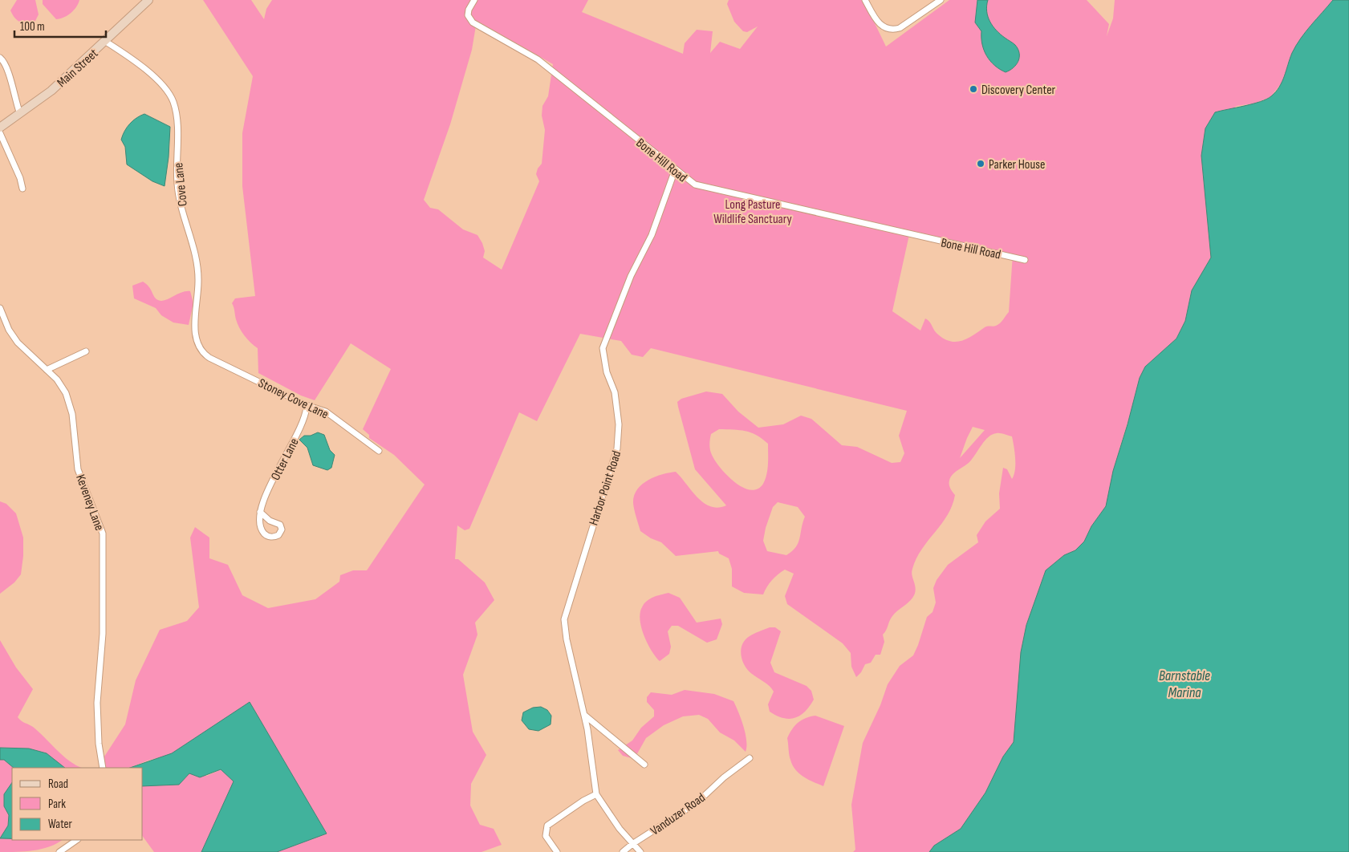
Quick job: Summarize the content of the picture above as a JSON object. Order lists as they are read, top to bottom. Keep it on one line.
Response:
{"streets":{"main road":["Main Street"],"street":["Bone Hill Road","Cove Lane","Stoney Cove Lane","Otter Lane","Harbor Point Road","Keveney Lane","Vanduzer Road"]},"crossings":[["Main Street","Cove Lane"],["Bone Hill Road","Harbor Point Road"],["Cove Lane","Stoney Cove Lane"],["Stoney Cove Lane","Otter Lane"]],"water":["Barnstable Marina"],"parks":["Long Pasture Wildlife Sanctuary"],"places":["Discovery Center","Parker House"],"legend":["Road","Park","Water"],"scale_bar":"100 m"}
